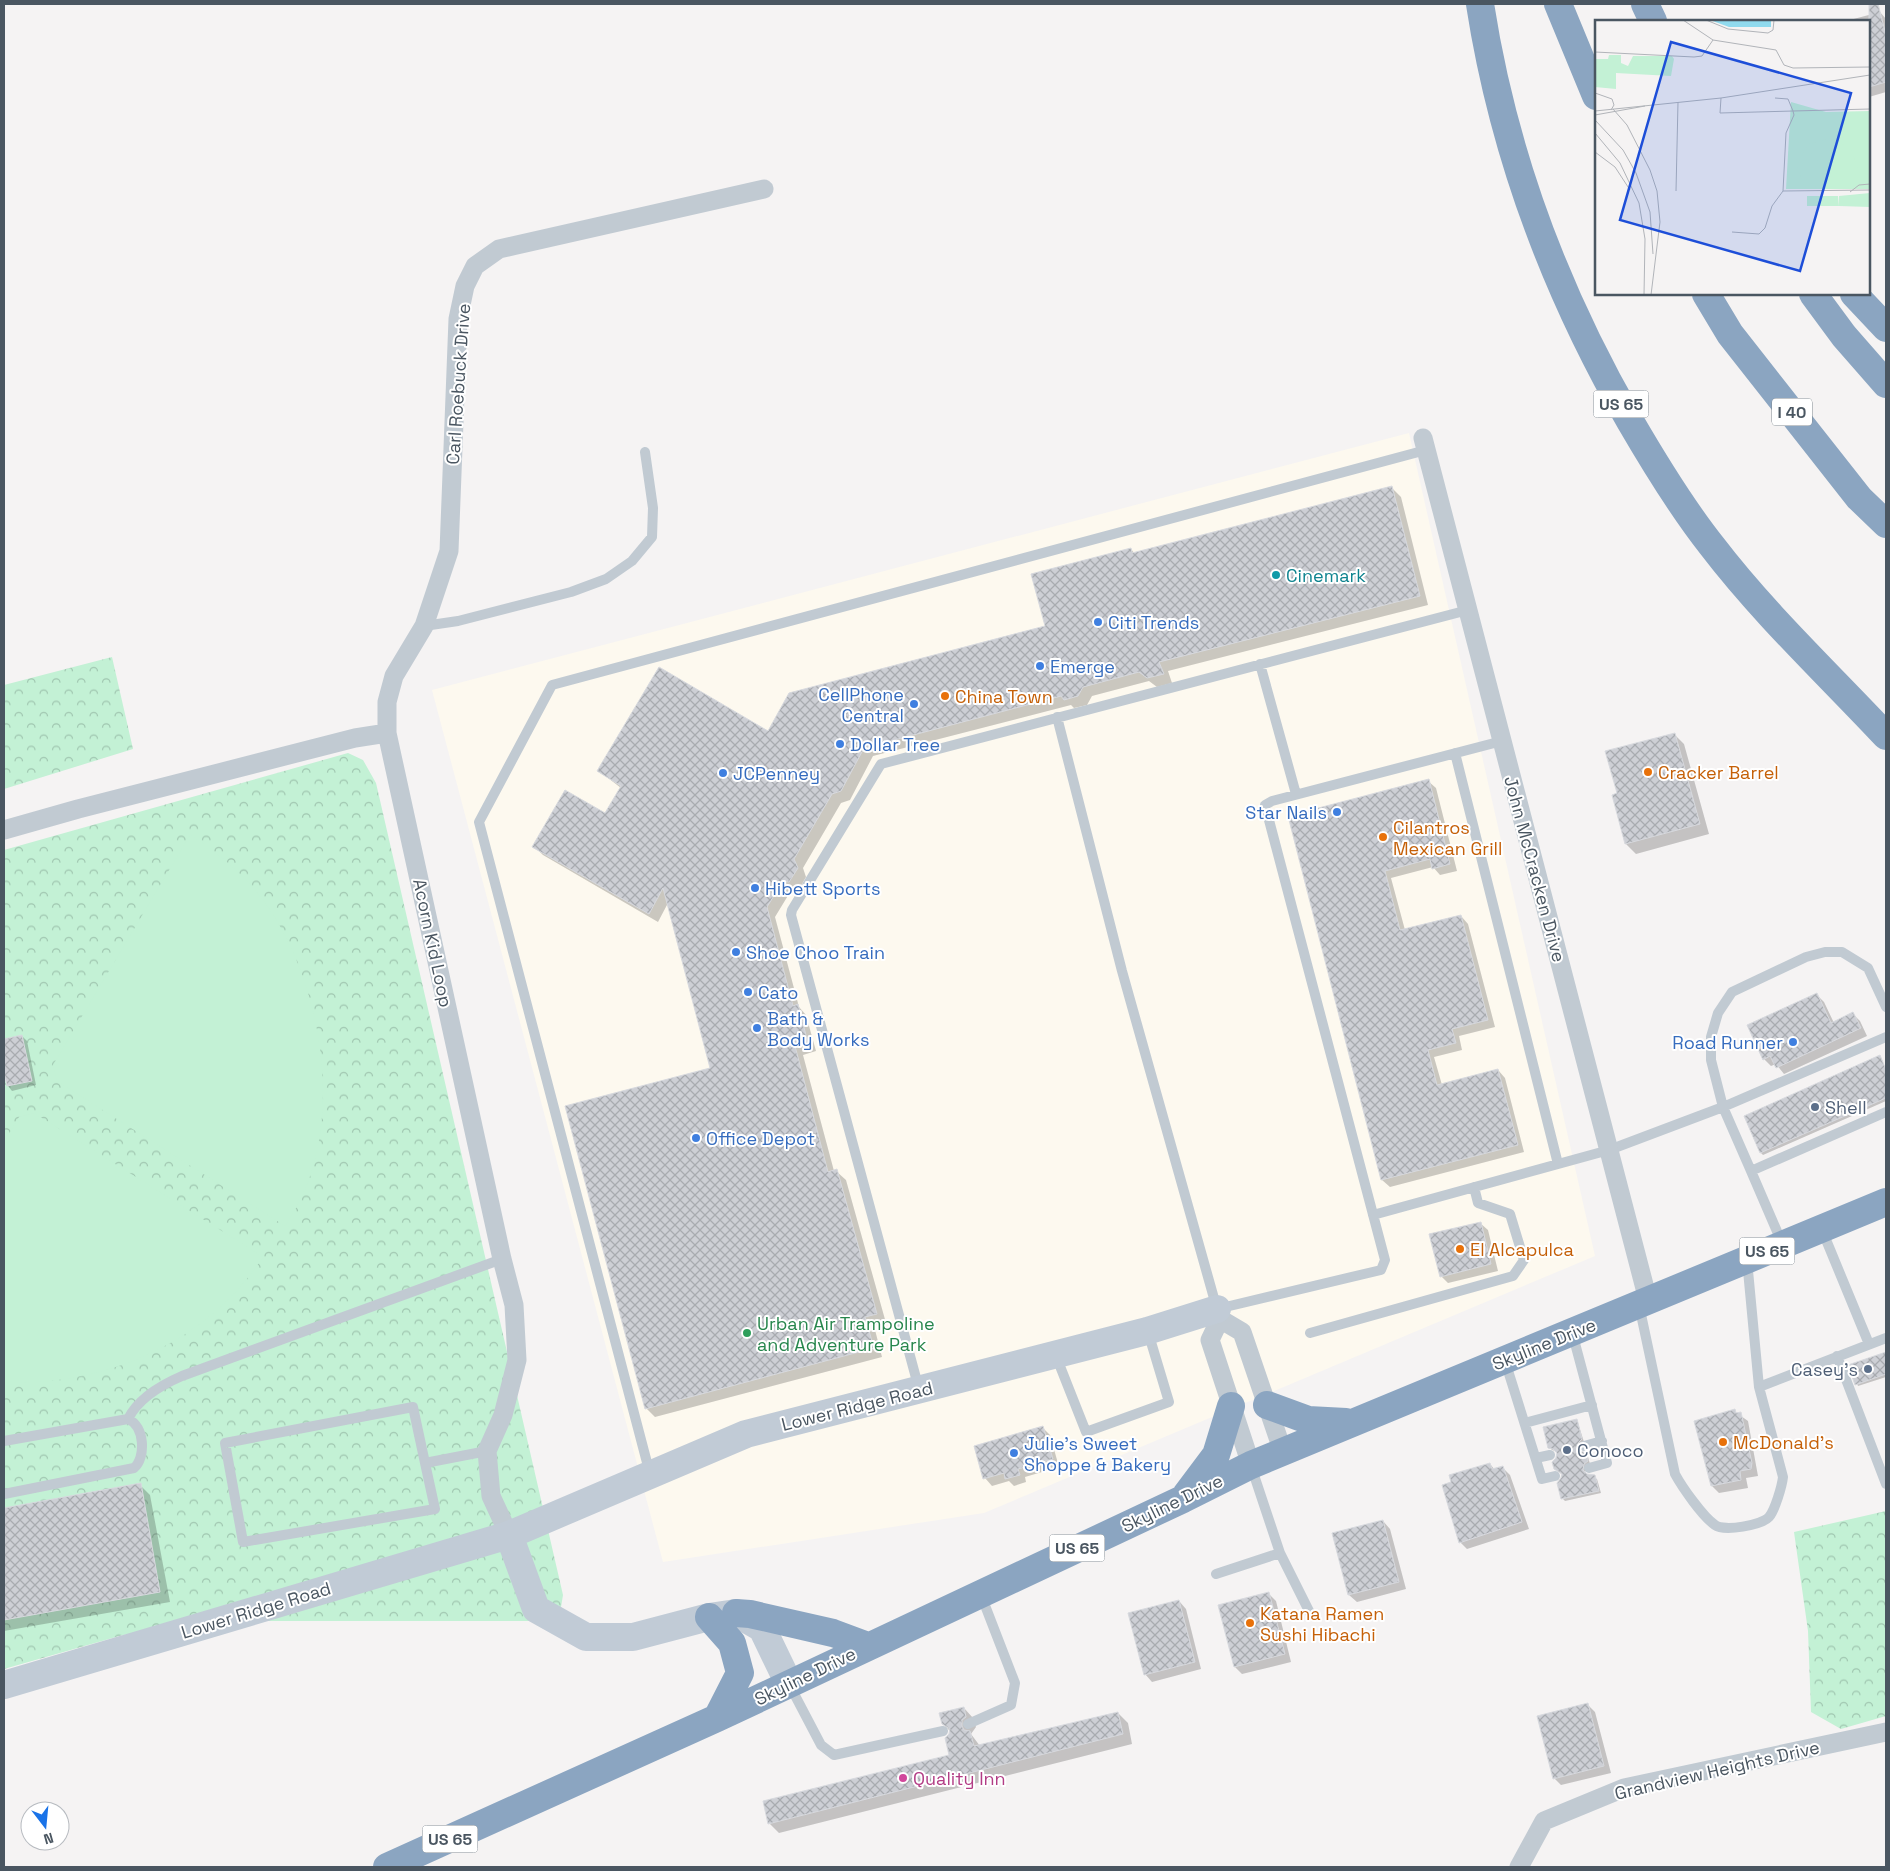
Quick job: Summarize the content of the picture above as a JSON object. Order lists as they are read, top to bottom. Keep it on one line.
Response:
{"streets":{"highway":["US 65","I 40","Skyline Drive"],"street":["Carl Roebuck Drive","John McCracken Drive","Acorn Kid Loop","Lower Ridge Road","Grandview Heights Drive"]},"crossings":[["Carl Roebuck Drive","Acorn Kid Loop"],["John McCracken Drive","Skyline Drive"],["Acorn Kid Loop","Lower Ridge Road"]],"places":["Cinemark","Citi Trends","Emerge","China Town","CellPhone Central","Dollar Tree","Cracker Barrel","JCPenney","Star Nails","Cilantros Mexican Grill","Hibett Sports","Shoe Choo Train","Cato","Bath & Body Works","Road Runner","Shell","Office Depot","El Alcapulca","Urban Air Trampoline and Adventure Park","Casey's","McDonald's","Conoco","Julie's Sweet Shoppe & Bakery","Katana Ramen Sushi Hibachi","Quality Inn"],"north":"bottom"}
